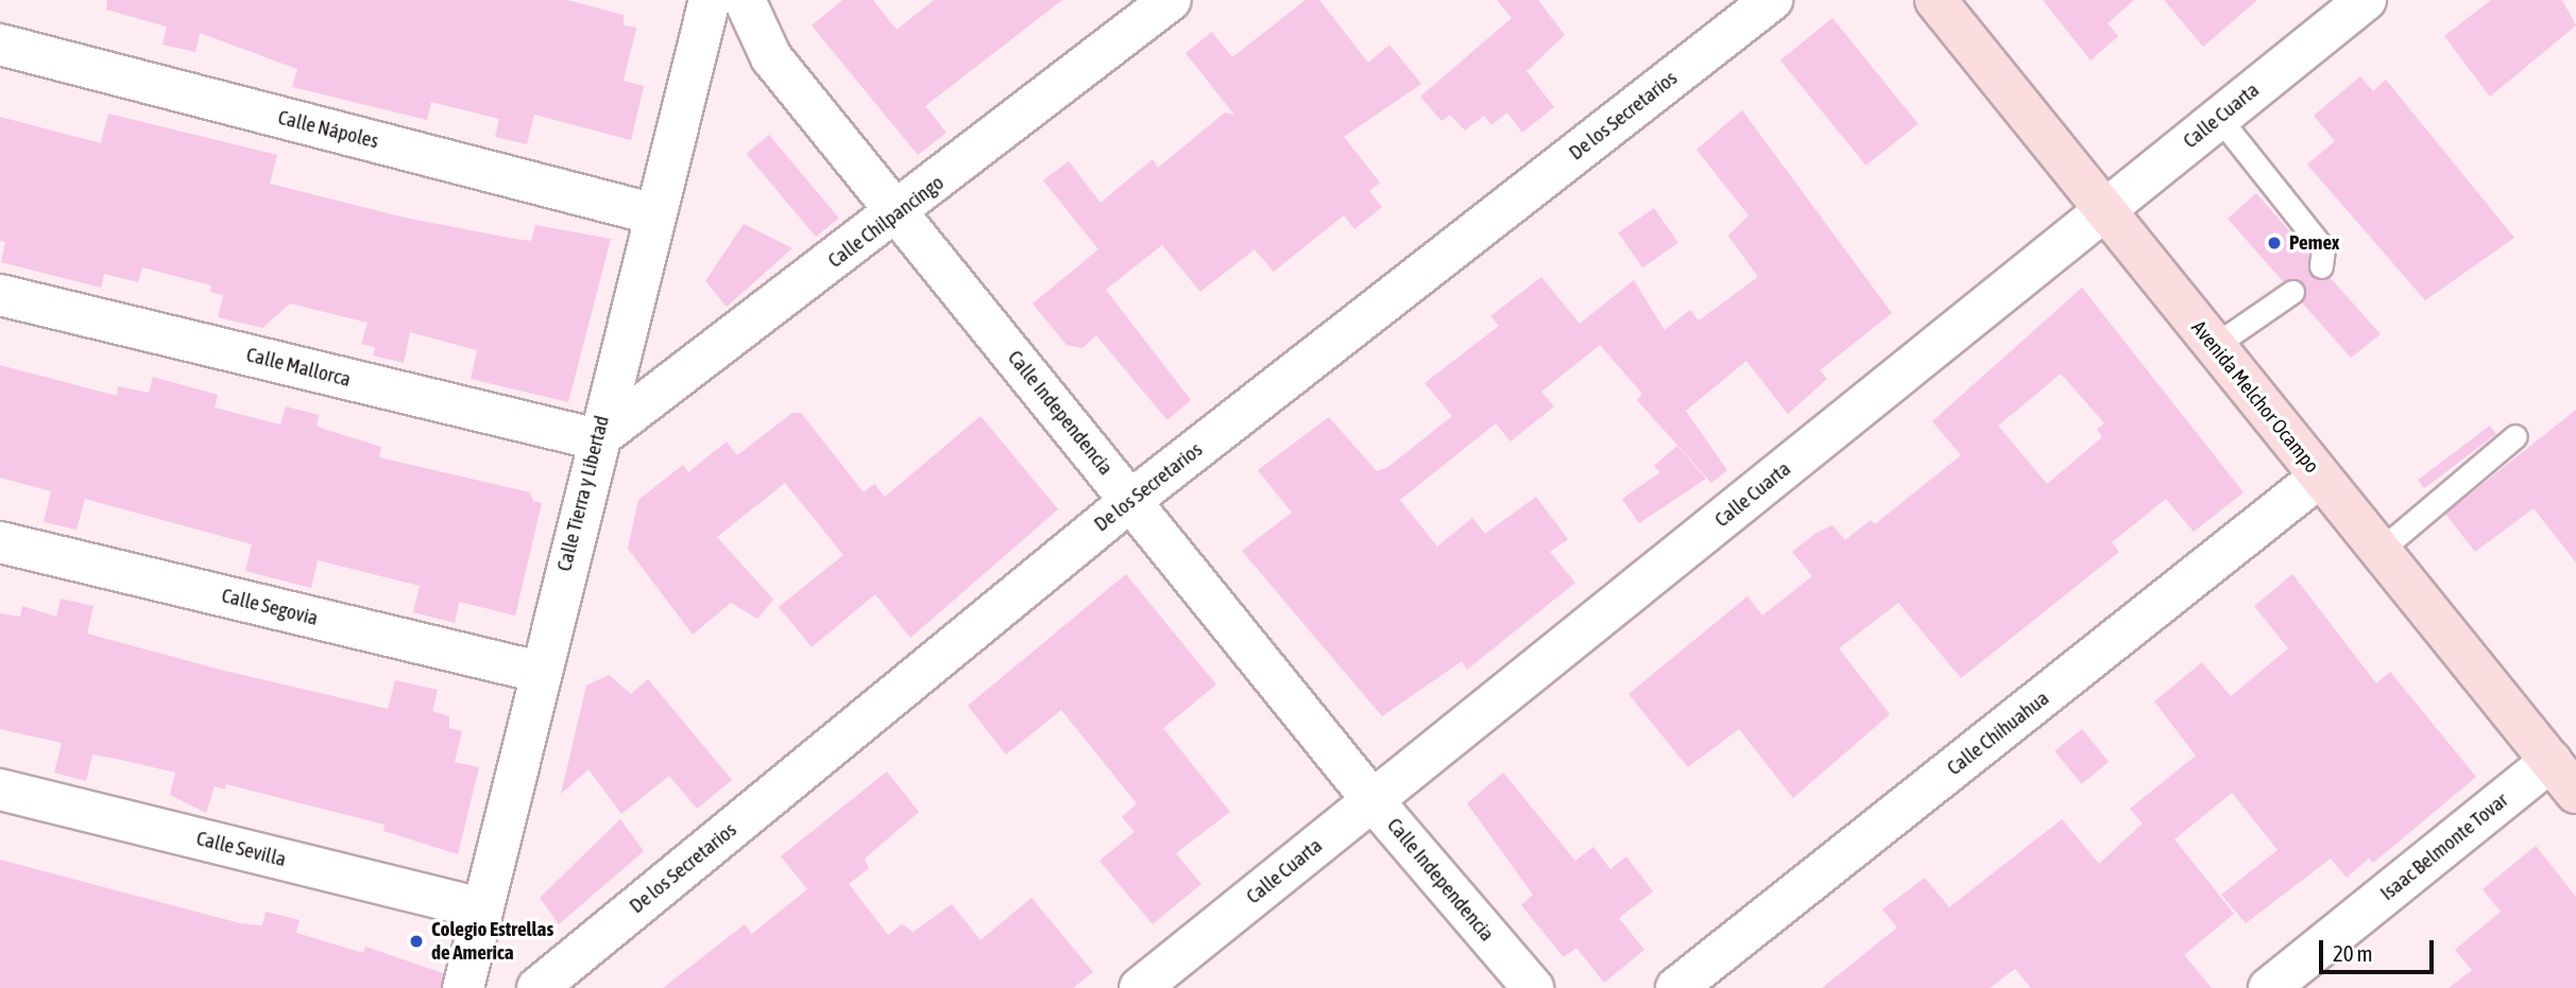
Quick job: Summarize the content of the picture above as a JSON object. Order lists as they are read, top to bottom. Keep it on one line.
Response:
{"streets":{"main road":["Avenida Melchor Ocampo"],"street":["De los Secretarios","Calle Cuarta","Calle Nápoles","Calle Chilpancingo","Calle Mallorca","Calle Independencia","Calle Tierra y Libertad","Calle Segovia","Calle Chihuahua","Isaac Belmonte Tovar","Calle Sevilla"]},"crossings":[["De los Secretarios","Calle Independencia"],["Calle Cuarta","Avenida Melchor Ocampo"],["Calle Cuarta","Calle Independencia"],["Calle Nápoles","Calle Tierra y Libertad"],["Calle Chilpancingo","Calle Mallorca"],["Calle Chilpancingo","Calle Independencia"],["Calle Chilpancingo","Calle Tierra y Libertad"],["Calle Mallorca","Calle Tierra y Libertad"],["Avenida Melchor Ocampo","Calle Chihuahua"],["Avenida Melchor Ocampo","Isaac Belmonte Tovar"],["Calle Independencia","Calle Tierra y Libertad"],["Calle Tierra y Libertad","Calle Segovia"],["Calle Tierra y Libertad","Calle Sevilla"]],"places":["Pemex","Colegio Estrellas de America"],"scale_bar":"20 m"}
